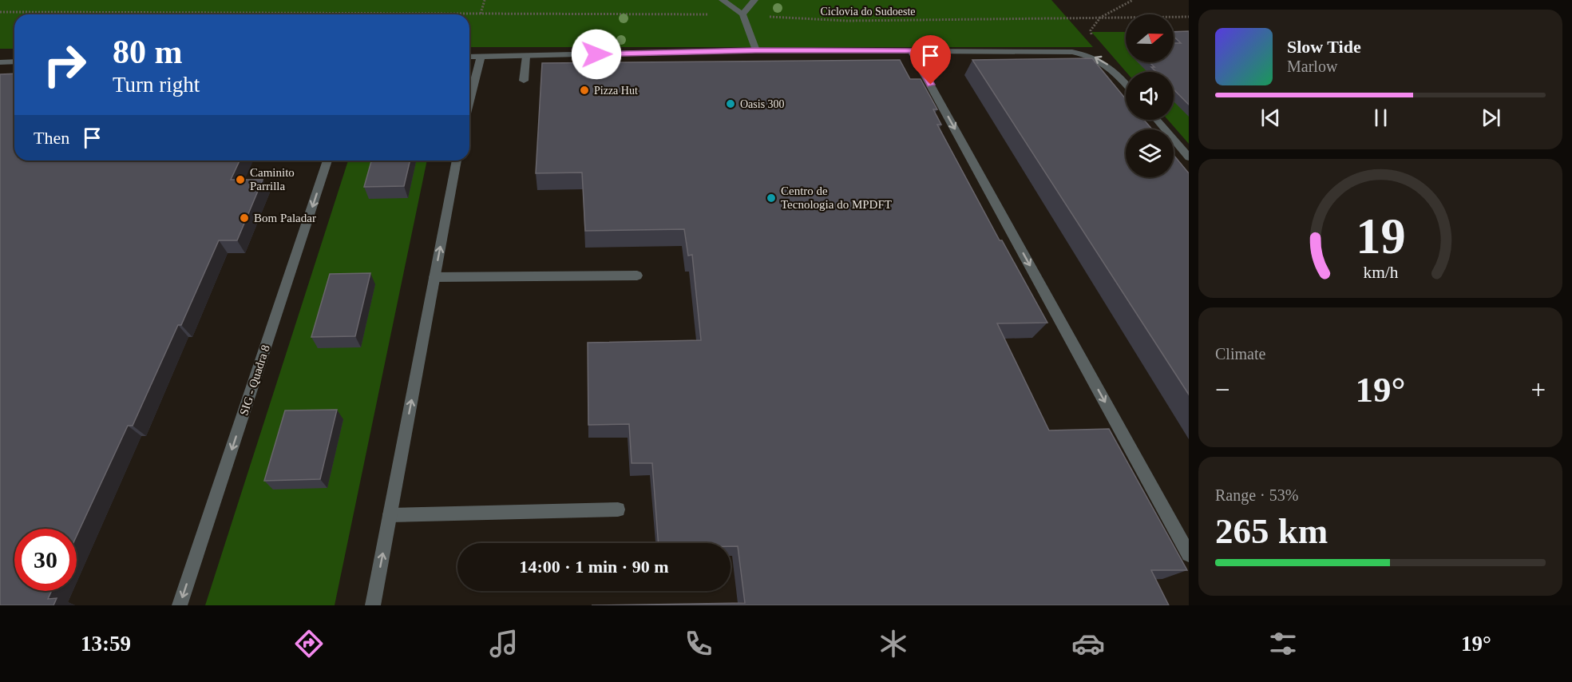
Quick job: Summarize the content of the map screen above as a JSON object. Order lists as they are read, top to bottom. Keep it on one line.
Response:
{"streets":{"street":["SIG - Quadra 8"],"path":["Ciclovia do Sudoeste"]},"one_way":["SIG - Quadra 8"],"places":["Pizza Hut","Oasis 300","Caminito Parrilla","Centro de Tecnologia do MPDFT","Bom Paladar"],"north":"right","page":{"turn":["80 m","Turn right"],"song":["Slow Tide","Marlow"],"then":"Then","tile":["Climate",["Range · 53%","265 km"]],"heat":["−","19°","+"],"limit":"30","trip":"14:00 · 1 min · 90 m","tabs":["13:59","19°"],"gauge":["19","km/h"]}}
